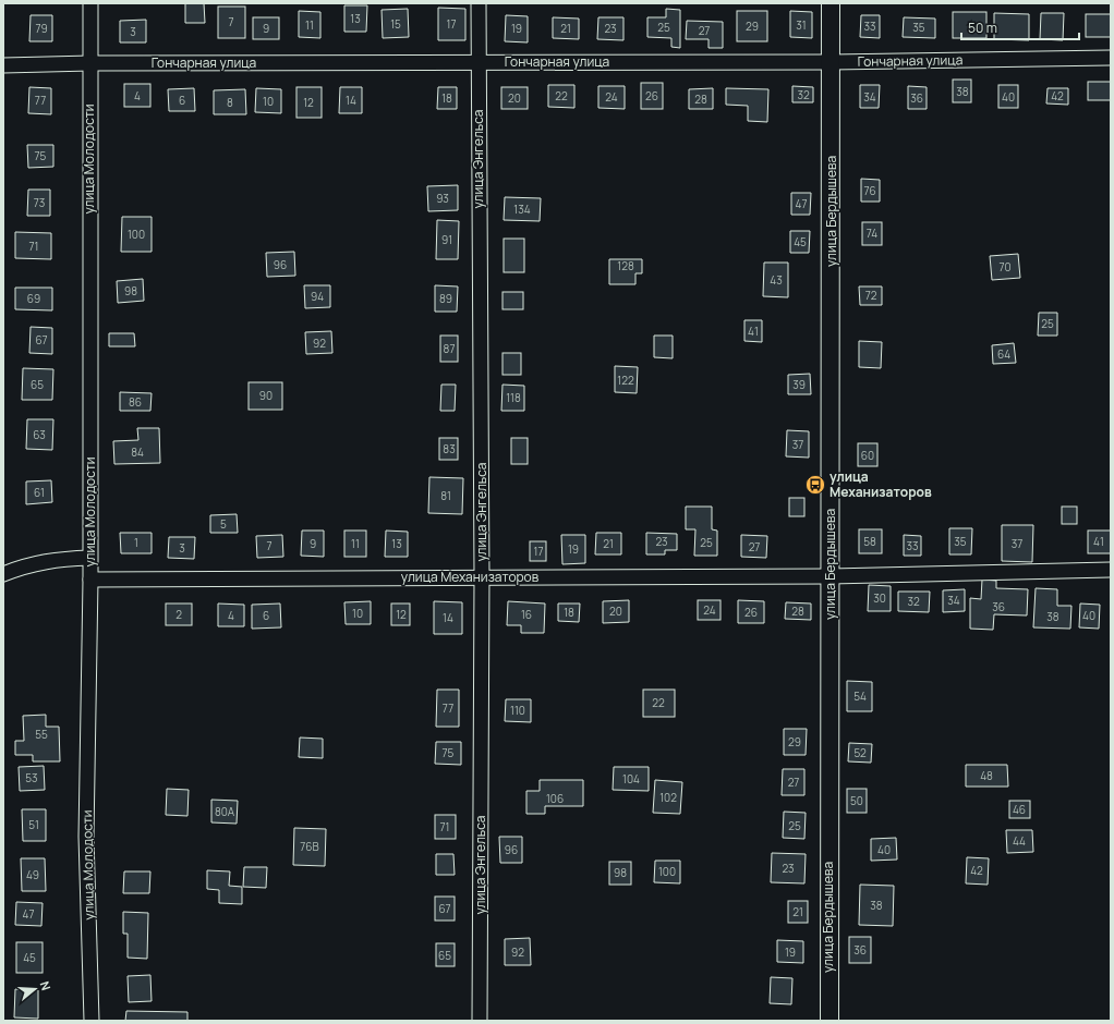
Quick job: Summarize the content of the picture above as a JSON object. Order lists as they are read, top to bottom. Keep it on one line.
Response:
{"streets":{"street":["Гончарная улица","улица Молодости","улица Энгельса","улица Бердышева","улица Механизаторов"]},"crossings":[["Гончарная улица","улица Молодости"],["Гончарная улица","улица Энгельса"],["Гончарная улица","улица Бердышева"],["улица Молодости","улица Механизаторов"],["улица Энгельса","улица Механизаторов"],["улица Бердышева","улица Механизаторов"]],"places":{"bus stop":["улица Механизаторов"]},"house_numbers":["13","7","15","17","11","31","29","33","25","35","79","9","19","21","23","27","3","38","32","4","22","26","42","24","34","40","18","20","36","28","77","6","14","10","8","12","75","76","93","73","47","134","74","100","91","45","71","96","128","70","43","98","72","94","69","89","25","41","67","92","87","64","122","65","39","90","118","86","63","37","83","84","60","61","81","5","23","58","35","41","1","25","9","11","13","21","37","7","33","27","3","19","17","30","34","32","36","24","20","28","18","26","10","2","12","16","4","6","40","38","14","54","22","77","110","55","29","75","52","48","53","104","27","102","106","50","46","80А","51","25","71","44","76В","96","40","23","42","100","98","49","38","67","21","47","36","92","19","65","45"],"scale_bar":"50 m","north":"right"}
